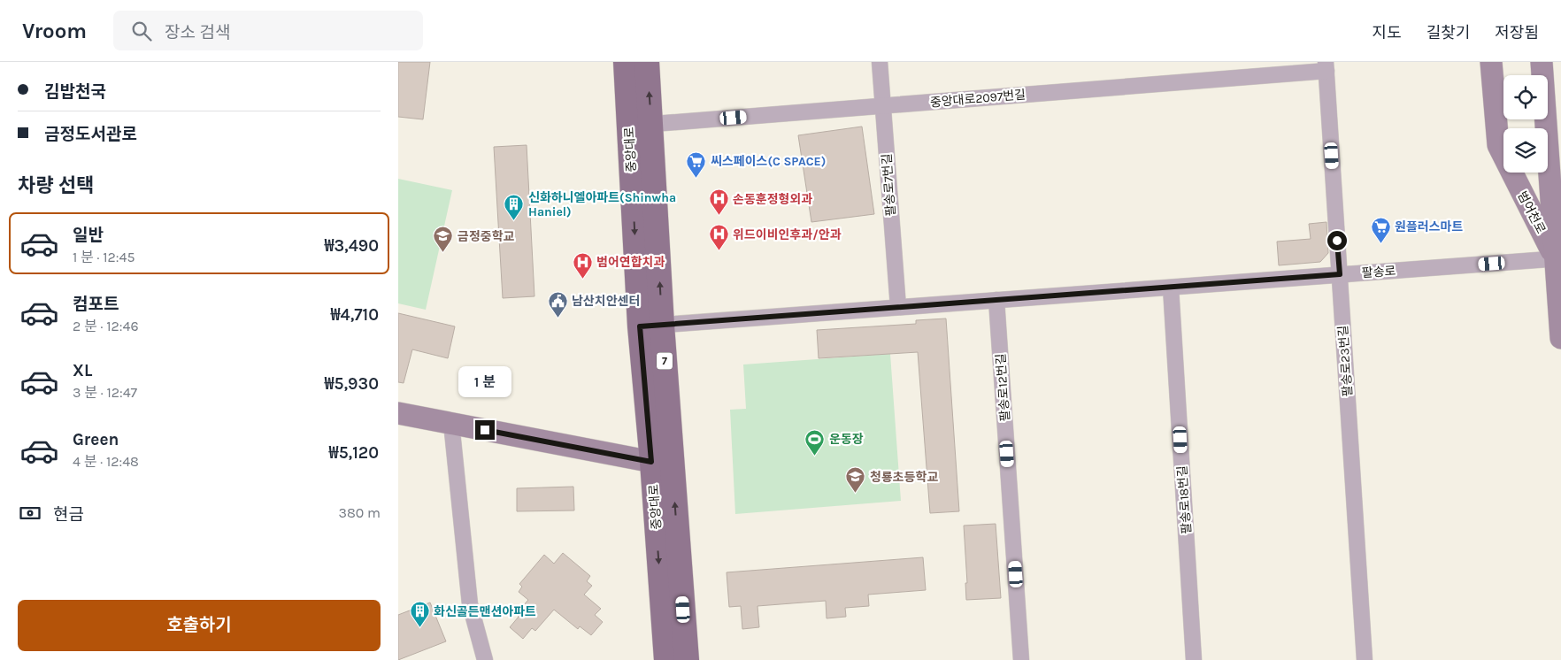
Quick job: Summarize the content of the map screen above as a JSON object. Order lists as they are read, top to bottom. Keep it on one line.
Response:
{"streets":{"main road":["중앙대로","7"],"street":["중앙대로2097번길","팔송로7번길","범어천로","팔송로","팔송로23번길","팔송로12번길","팔송로18번길"]},"crossings":[["중앙대로2097번길","중앙대로"],["중앙대로2097번길","팔송로7번길"],["중앙대로2097번길","팔송로23번길"],["중앙대로","팔송로"],["팔송로7번길","팔송로"],["범어천로","팔송로"],["팔송로","팔송로23번길"],["팔송로","팔송로12번길"],["팔송로","팔송로18번길"]],"places":{"supermarket":["씨스페이스(C SPACE)","원플러스마트"],"hospital":["손동훈정형외과","위드이비인후과/안과","범어연합치과"],"building":["신화하니엘아파트(Shinwha Haniel)","화신골든맨션아파트"],"school or university":["금정중학교","청룡초등학교"],"public building":["남산치안센터"],"sports":["운동장"]},"page":{"header":"Vroom","search":"장소 검색","nav":["지도","길찾기","저장됨"],"banner":["김밥천국","금정도서관로"],"heading":"차량 선택","list":[{"name":"일반","note":"1 분 · 12:45","value":"₩3,490"},{"name":"컴포트","note":"2 분 · 12:46","value":"₩4,710"},{"name":"XL","note":"3 분 · 12:47","value":"₩5,930"},{"name":"Green","note":"4 분 · 12:48","value":"₩5,120"}],"bubble":"1 분","pay":["현금","380 m"],"buttons":"호출하기"}}
